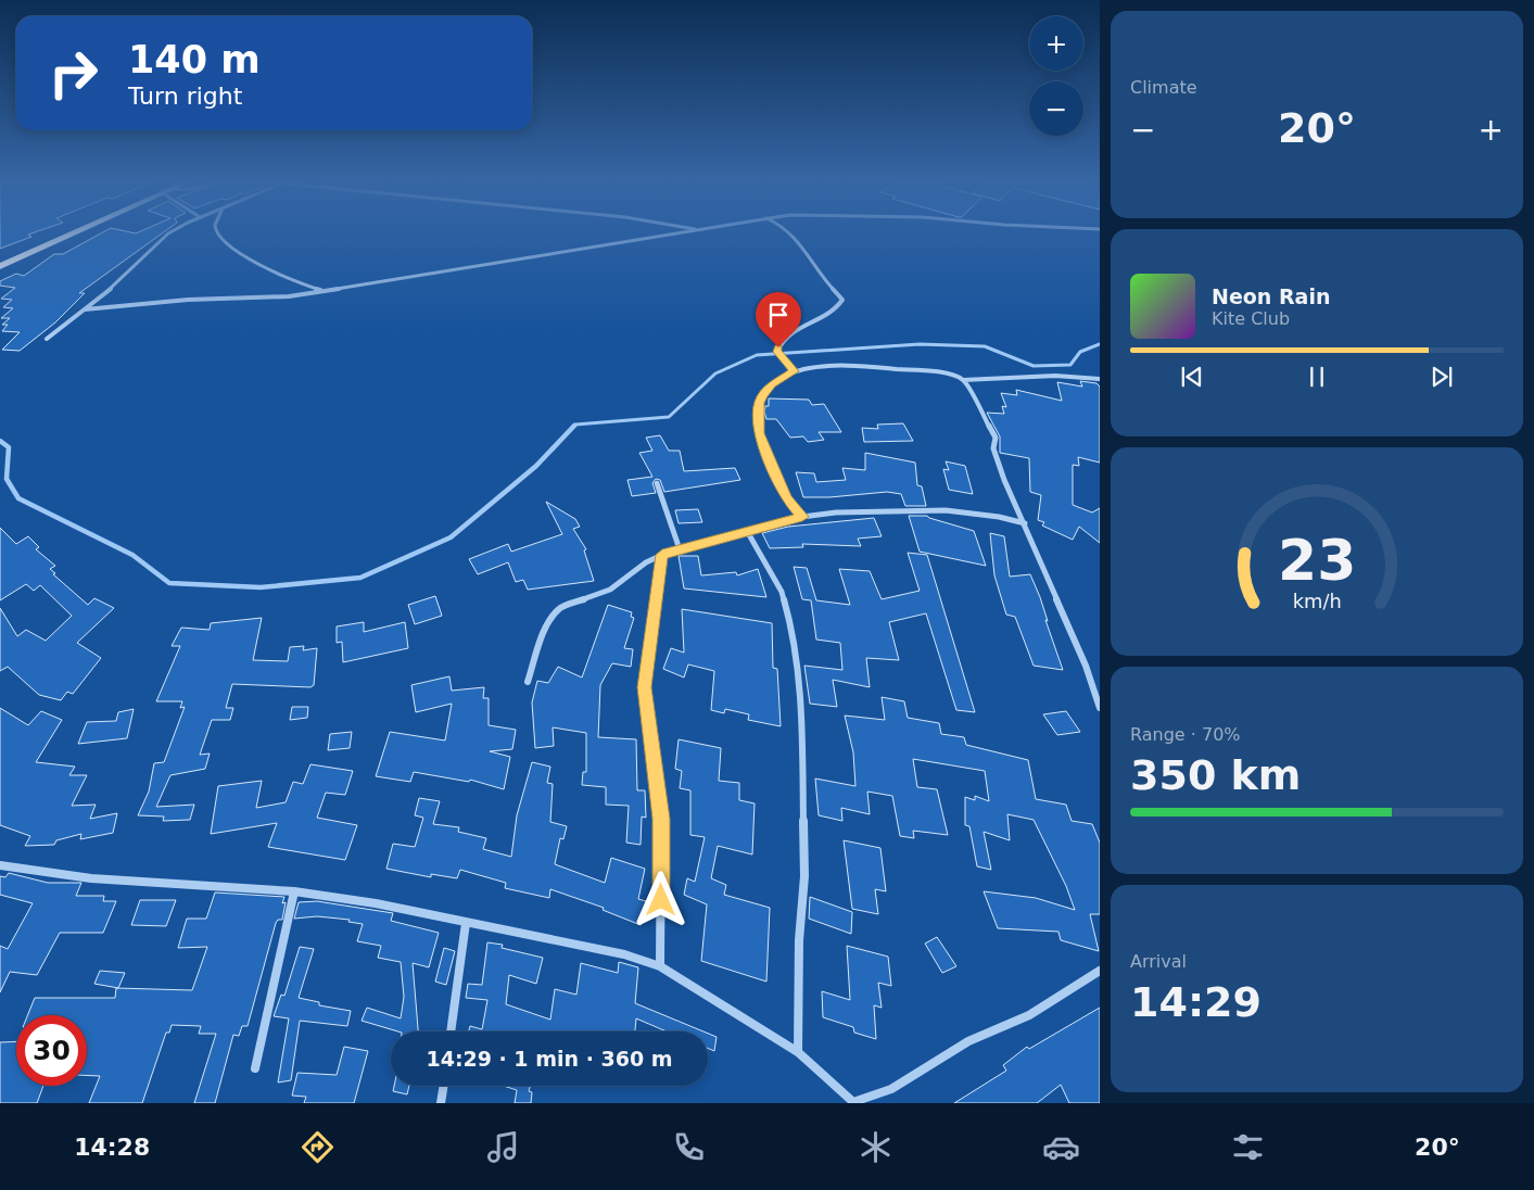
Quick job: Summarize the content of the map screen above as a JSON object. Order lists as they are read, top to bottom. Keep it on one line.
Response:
{"page":{"tile":["Climate",["Range · 70%","350 km"],["Arrival","14:29"]],"map_buttons":["+","−"],"turn":["140 m","Turn right"],"heat":["−","20°","+"],"song":["Neon Rain","Kite Club"],"limit":"30","trip":"14:29 · 1 min · 360 m","tabs":["14:28","20°"],"gauge":["23","km/h"]}}
